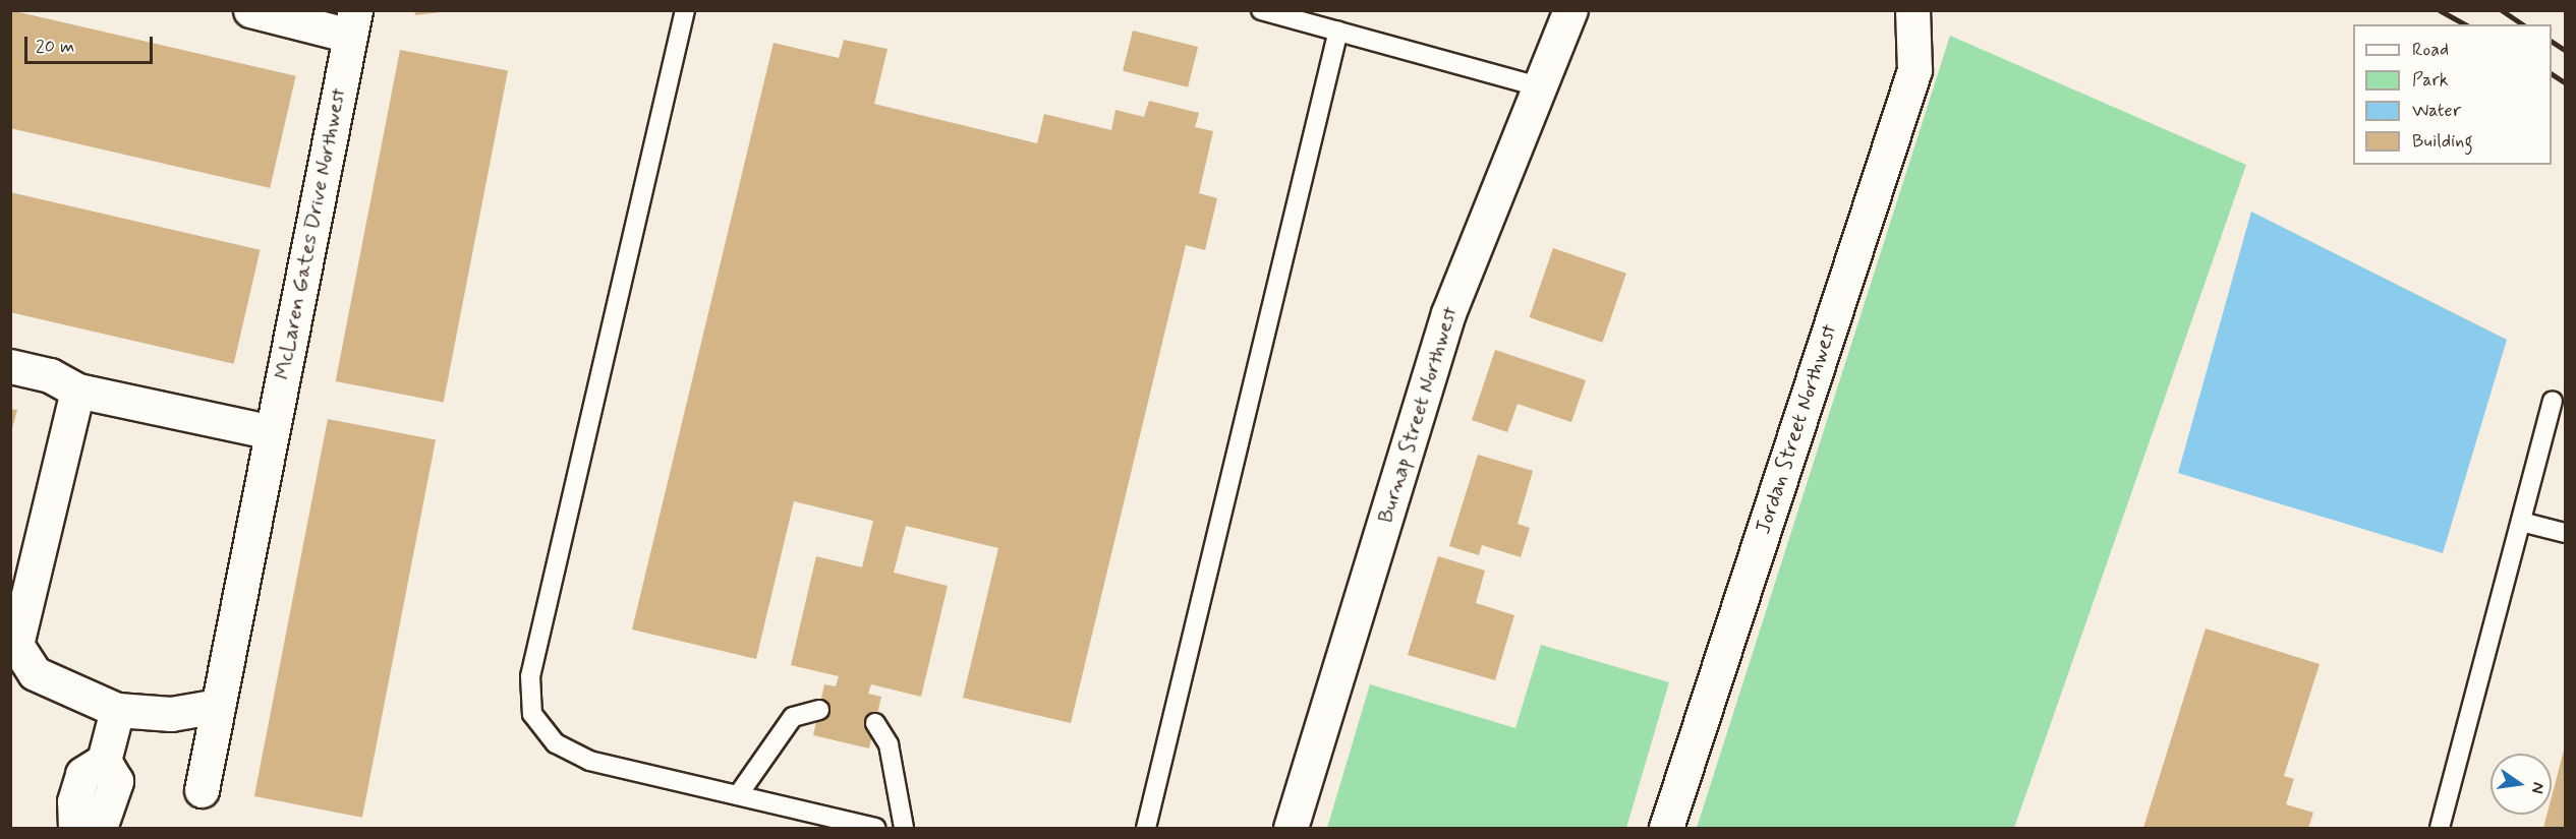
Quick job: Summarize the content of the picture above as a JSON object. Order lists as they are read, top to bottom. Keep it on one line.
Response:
{"streets":{"street":["McLaren Gates Drive Northwest","Burnap Street Northwest","Jordan Street Northwest"]},"legend":["Road","Park","Water","Building"],"scale_bar":"20 m","north":"right"}
